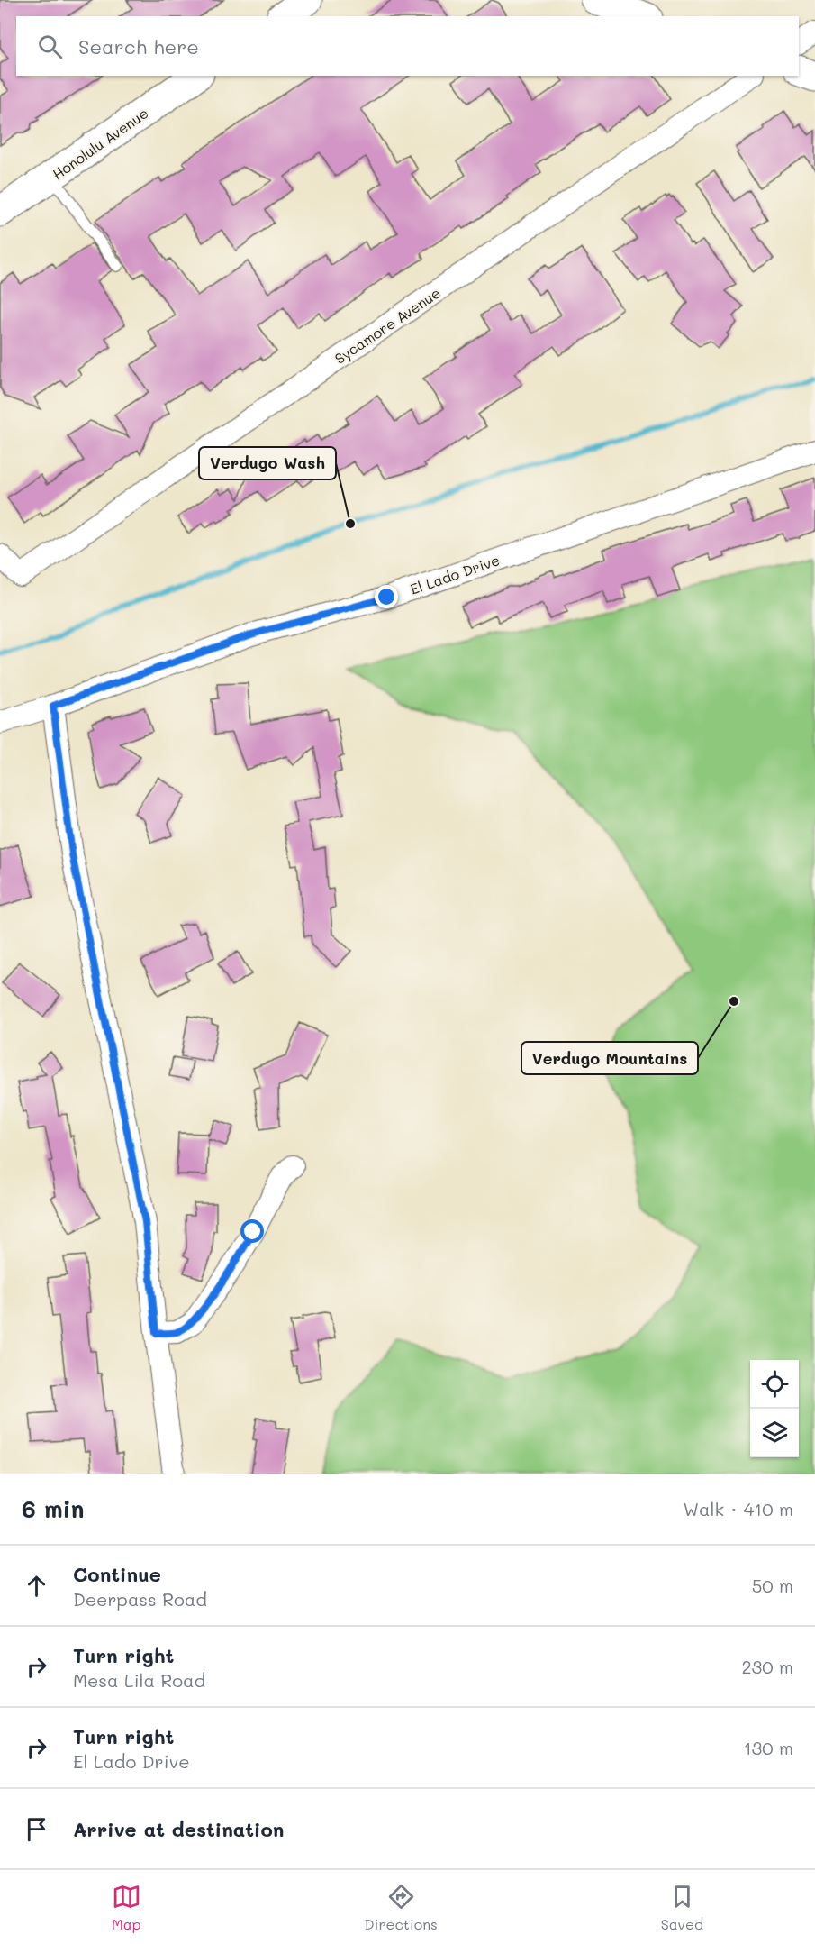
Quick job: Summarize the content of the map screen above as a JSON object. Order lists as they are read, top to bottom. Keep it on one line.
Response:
{"streets":{"street":["Honolulu Avenue","Sycamore Avenue","El Lado Drive"]},"places":["Verdugo Wash","Verdugo Mountains"],"page":{"search":"Search here","heading":["6 min","Walk · 410 m"],"list":[["Continue","Deerpass Road","50 m"],["Turn right","Mesa Lila Road","230 m"],["Turn right","El Lado Drive","130 m"],"Arrive at destination"],"nav":["Map","Directions","Saved"]}}
